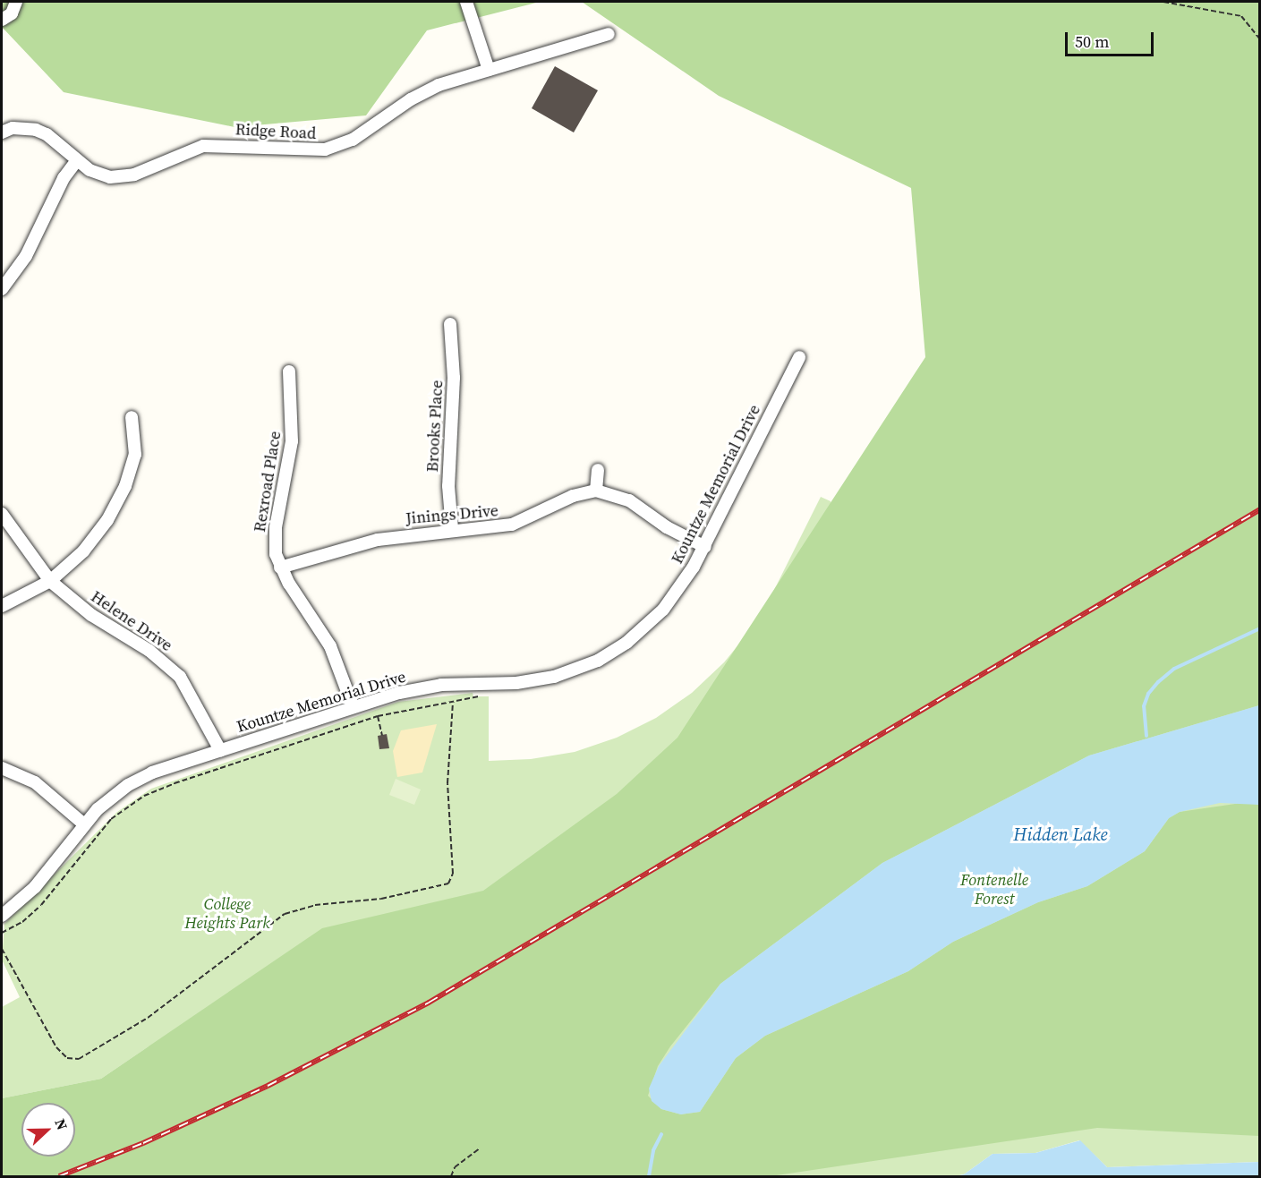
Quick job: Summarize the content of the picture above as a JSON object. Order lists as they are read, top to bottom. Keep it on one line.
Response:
{"streets":{"street":["Ridge Road","Brooks Place","Rexroad Place","Kountze Memorial Drive","Jinings Drive","Helene Drive"]},"crossings":[["Brooks Place","Jinings Drive"],["Rexroad Place","Kountze Memorial Drive"],["Rexroad Place","Jinings Drive"],["Kountze Memorial Drive","Helene Drive"]],"water":["Hidden Lake"],"parks":["Fontenelle Forest","College Heights Park"],"scale_bar":"50 m","north":"right"}
